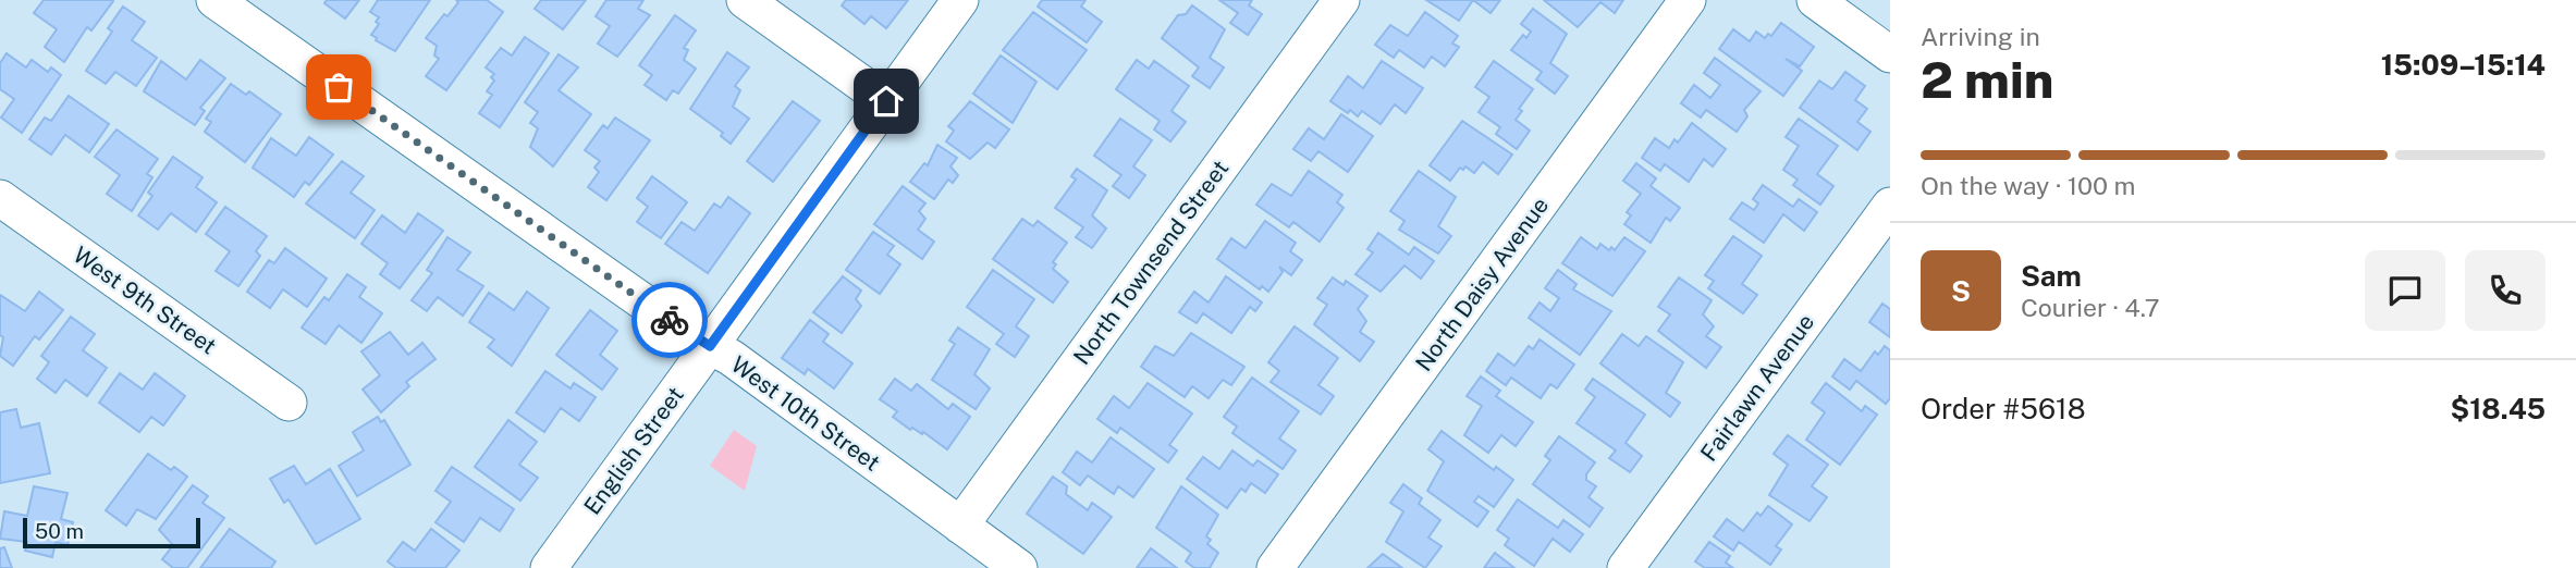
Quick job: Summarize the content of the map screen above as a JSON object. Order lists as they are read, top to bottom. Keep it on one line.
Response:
{"streets":{"street":["North Townsend Street","North Daisy Avenue","West 9th Street","Fairlawn Avenue","West 10th Street","English Street"]},"crossings":[["North Townsend Street","West 10th Street"],["West 10th Street","English Street"]],"scale_bar":"50 m","page":{"heading":["2 min","Arriving in","15:09–15:14"],"panel":["Sam","Courier · 4.7","Order #5618","$18.45"],"bar":"On the way · 100 m","round":"S","scale":"50 m"}}
